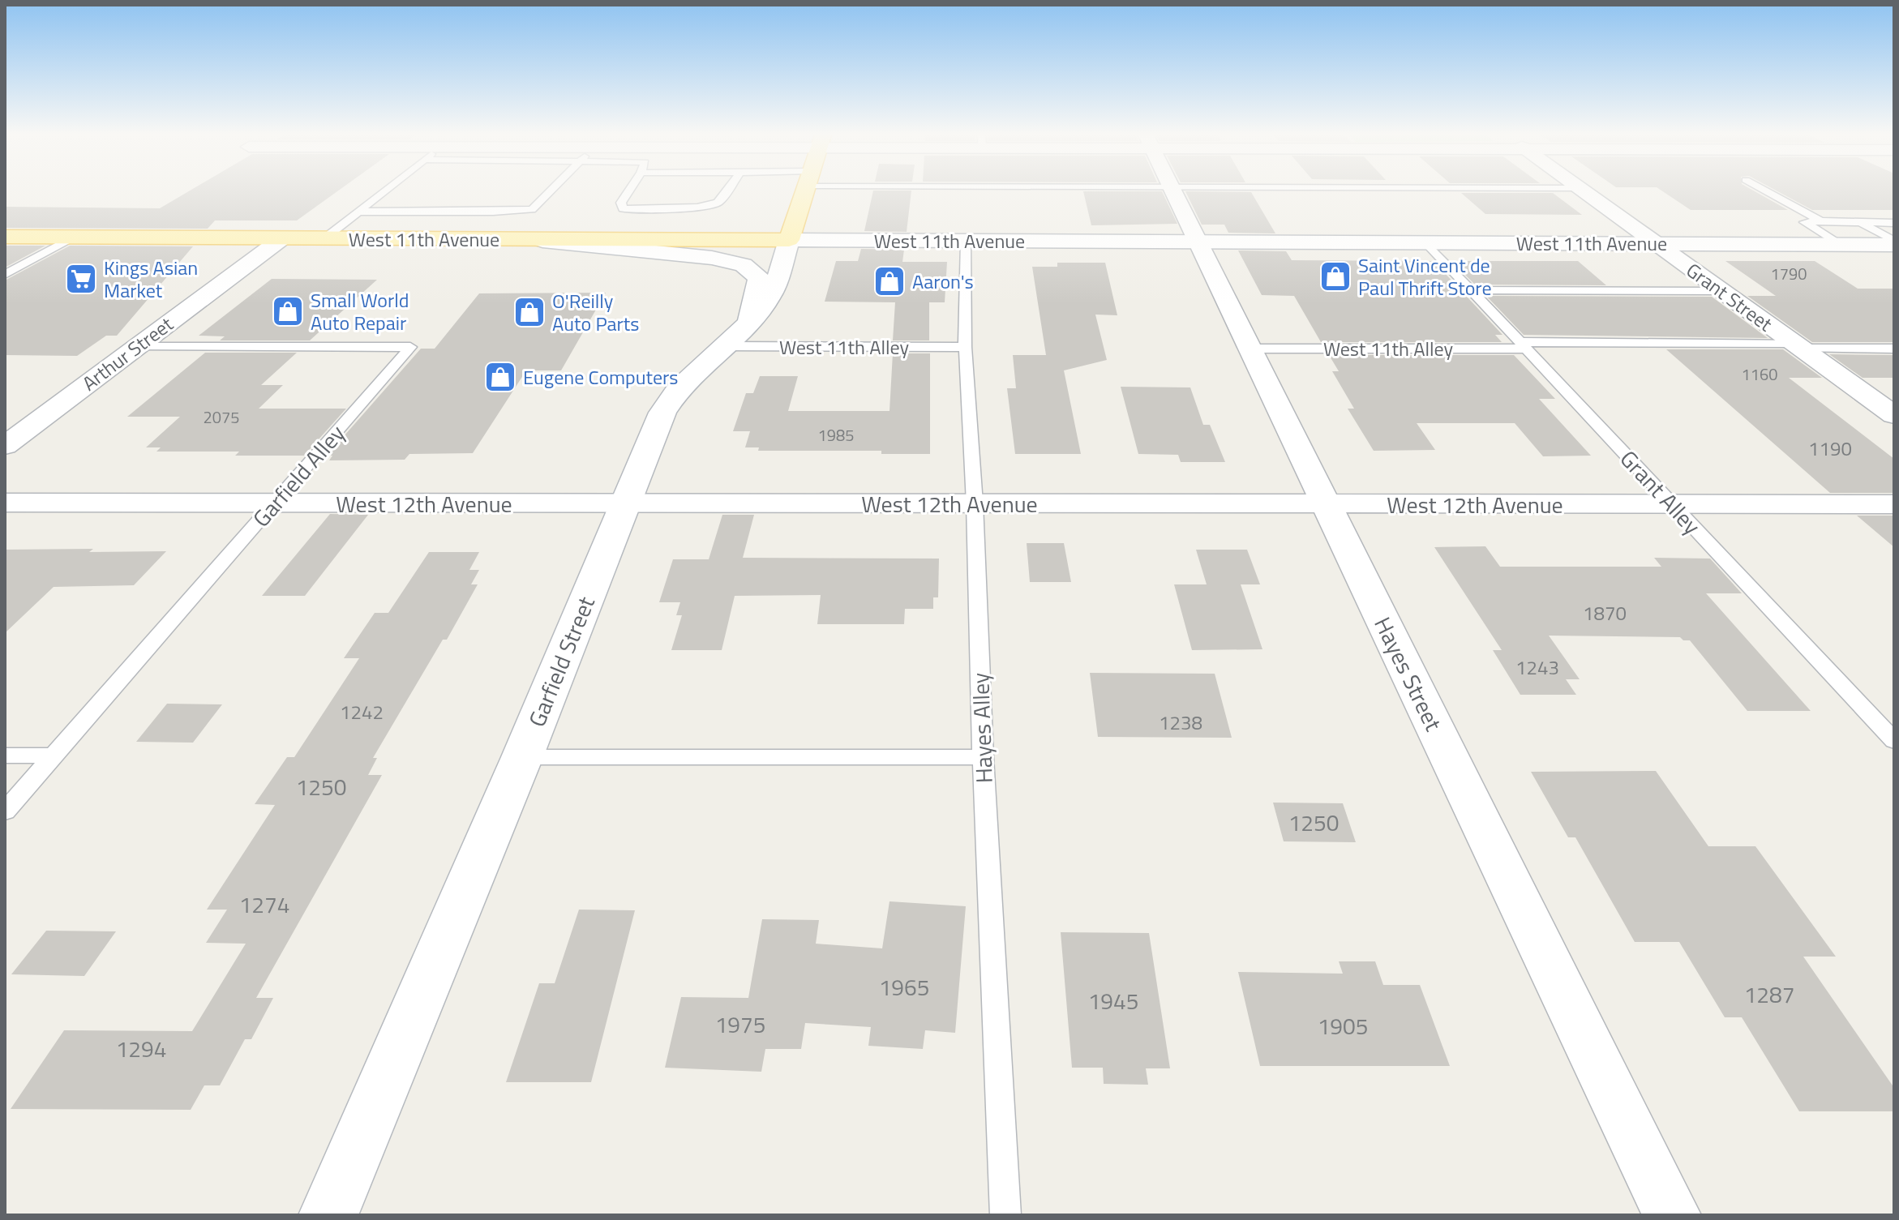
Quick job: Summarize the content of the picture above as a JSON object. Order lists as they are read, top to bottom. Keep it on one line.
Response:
{"streets":{"main road":["West 11th Avenue","Garfield Street"],"street":["Grant Street","Arthur Street","West 12th Avenue","Hayes Street"],"lane":["West 11th Alley","Garfield Alley","Grant Alley","Hayes Alley"]},"crossings":[["West 11th Avenue","Grant Street"],["West 11th Avenue","Arthur Street"],["West 11th Avenue","Grant Alley"],["West 11th Avenue","Garfield Street"],["West 11th Avenue","Hayes Street"],["West 11th Avenue","Hayes Alley"],["Grant Street","West 11th Alley"],["West 11th Alley","Grant Alley"],["West 11th Alley","Garfield Street"],["West 11th Alley","Hayes Street"],["West 11th Alley","Hayes Alley"],["Arthur Street","Garfield Alley"],["Garfield Alley","West 12th Avenue"],["Grant Alley","West 12th Avenue"],["West 12th Avenue","Garfield Street"],["West 12th Avenue","Hayes Street"],["West 12th Avenue","Hayes Alley"]],"places":{"shop":["Saint Vincent de Paul Thrift Store","Aaron's","Small World Auto Repair","O'Reilly Auto Parts","Eugene Computers"],"supermarket":["Kings Asian Market"]},"house_numbers":["1790","1160","2075","1985","1190","1870","1243","1242","1238","1250","1250","1274","1965","1287","1945","1975","1905","1294"]}
